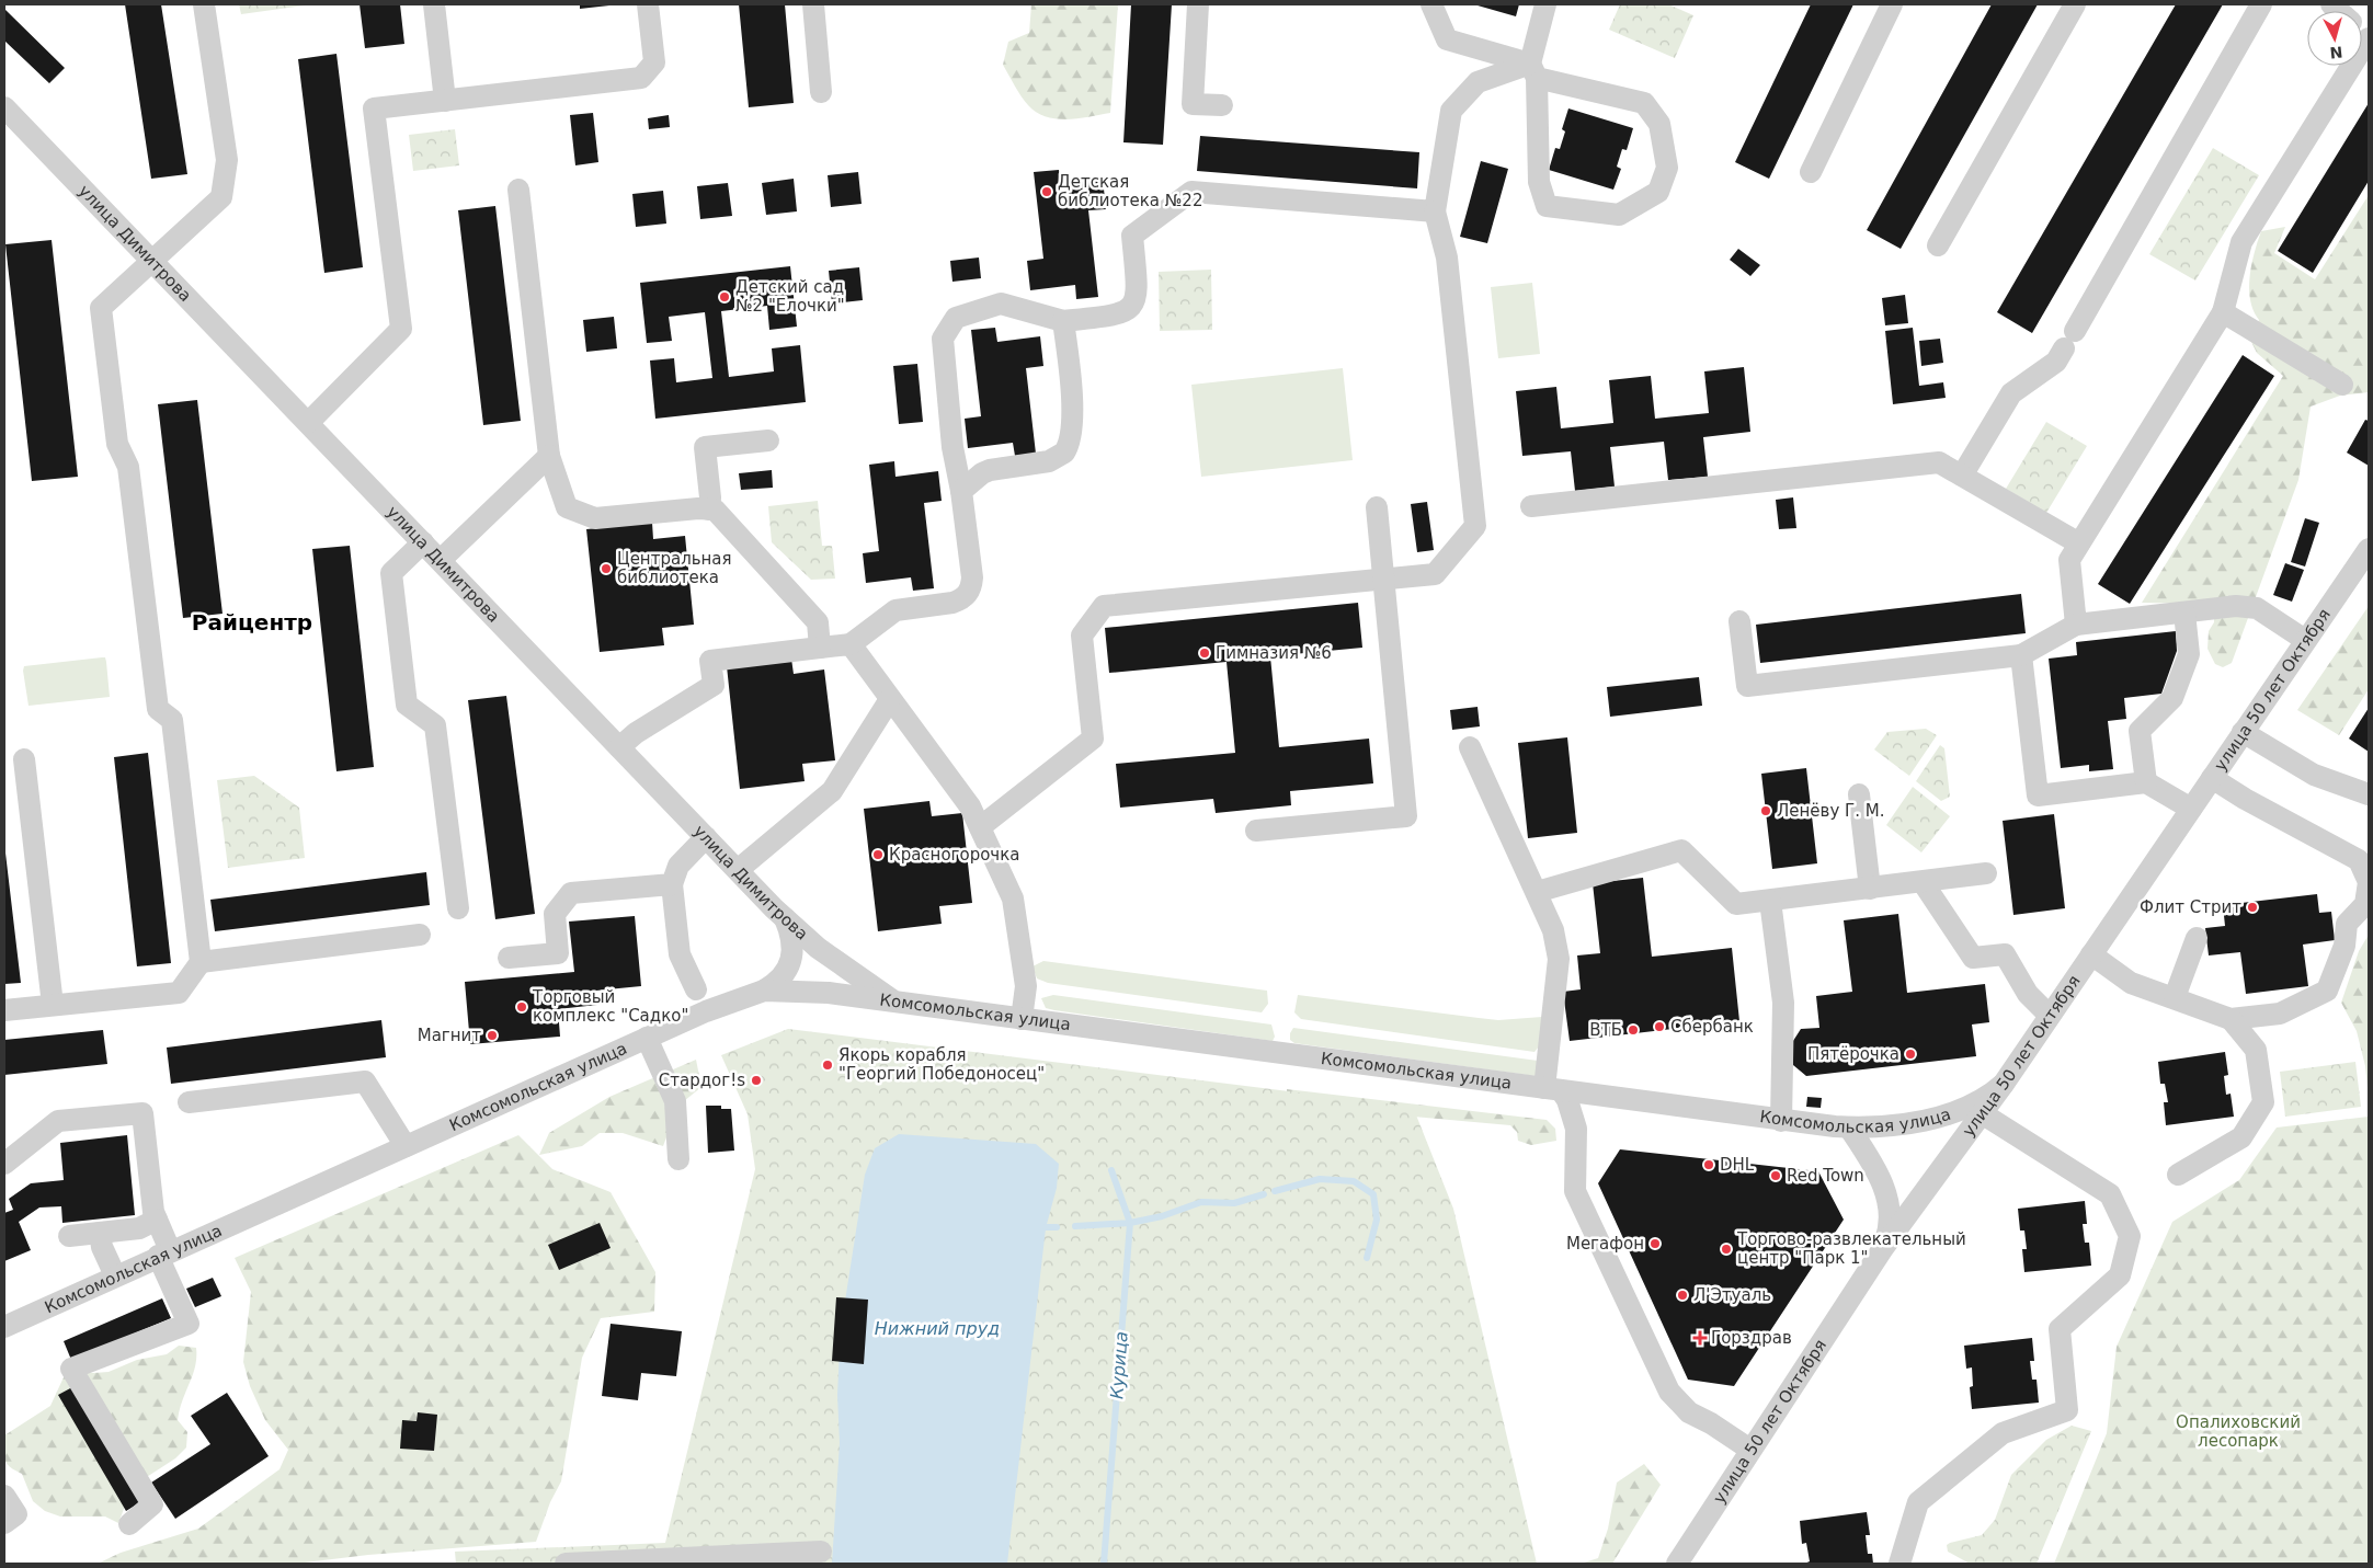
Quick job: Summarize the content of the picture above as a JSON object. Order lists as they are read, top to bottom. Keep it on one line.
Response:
{"streets":{"street":["улица Димитрова","улица 50 лет Октября","Комсомольская улица"]},"crossings":[["улица Димитрова","Комсомольская улица"],["улица 50 лет Октября","Комсомольская улица"]],"districts":["Райцентр"],"water":["Нижний пруд","Курица"],"parks":["Опалиховский лесопарк"],"places":{"other":["Детская библиотека №22","Детский сад №2 \"Елочки\"","Центральная библиотека","Гимназия №6","Ленёву Г. М.","Красногорочка","Флит Стрит","Торговый комплекс \"Садко\"","Сбербанк","ВТБ","Магнит","Пятёрочка","Якорь корабля \"Георгий Победоносец\"","Стардог!s","DHL","Red Town","Мегафон","Торгово-развлекательный центр \"Парк 1\"","Л'Этуаль"],"health":["Горздрав"]},"north":"bottom"}
